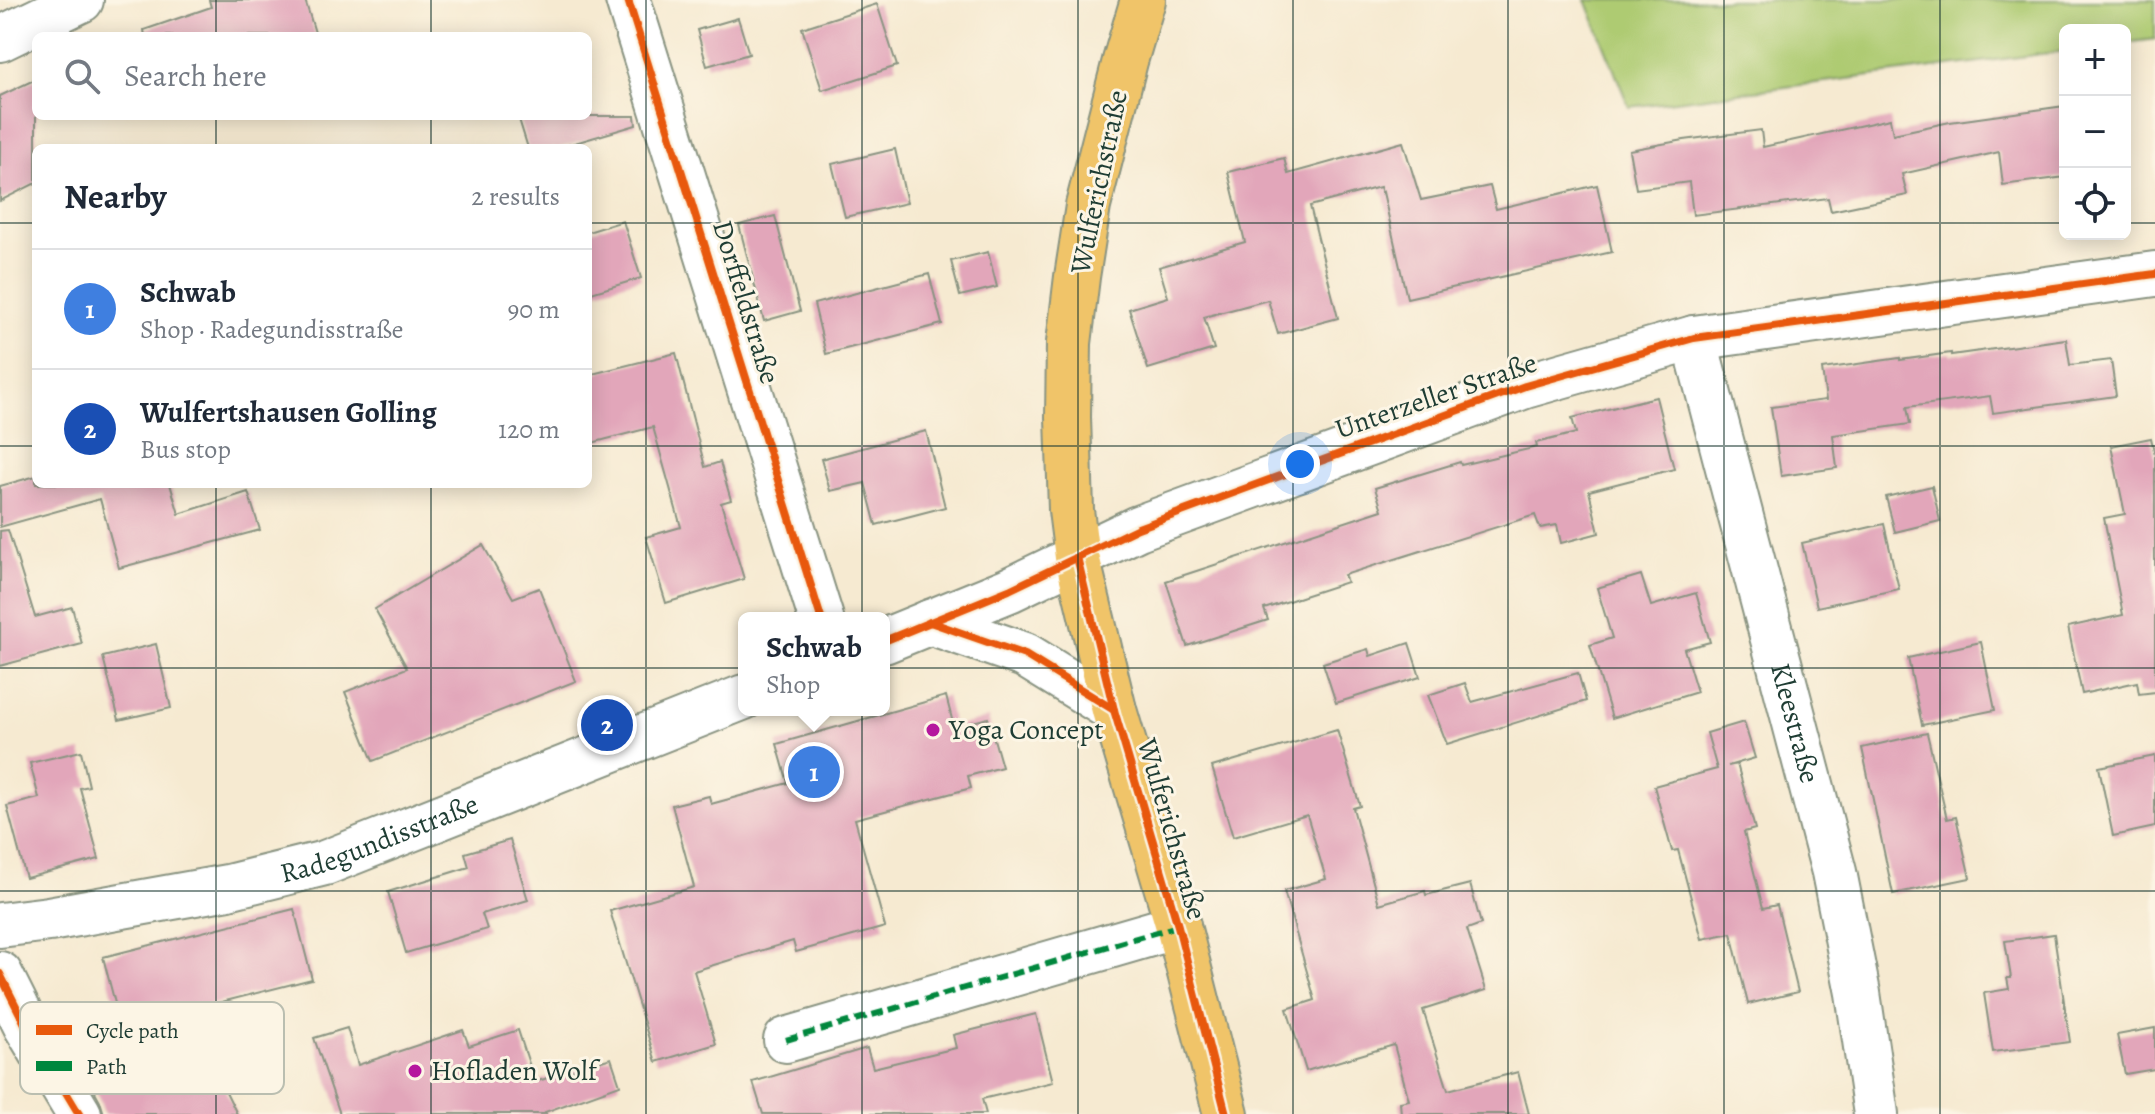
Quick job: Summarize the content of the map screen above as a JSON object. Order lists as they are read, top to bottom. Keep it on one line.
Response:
{"streets":{"main road":["Wulferichstraße"],"street":["Dorffeldstraße","Unterzeller Straße","Kleestraße","Radegundisstraße"]},"crossings":[["Wulferichstraße","Unterzeller Straße"],["Unterzeller Straße","Kleestraße"]],"places":["Yoga Concept","Hofladen Wolf"],"legend":["Cycle path","Path"],"page":{"map_buttons":["+","−"],"search":"Search here","heading":["Nearby","2 results"],"list":[{"mark":"1","name":"Schwab","note":"Shop · Radegundisstraße","value":"90 m"},{"mark":"2","name":"Wulfertshausen Golling","note":"Bus stop","value":"120 m"}],"popup":["Schwab","Shop"],"pins":["2","1"]}}
